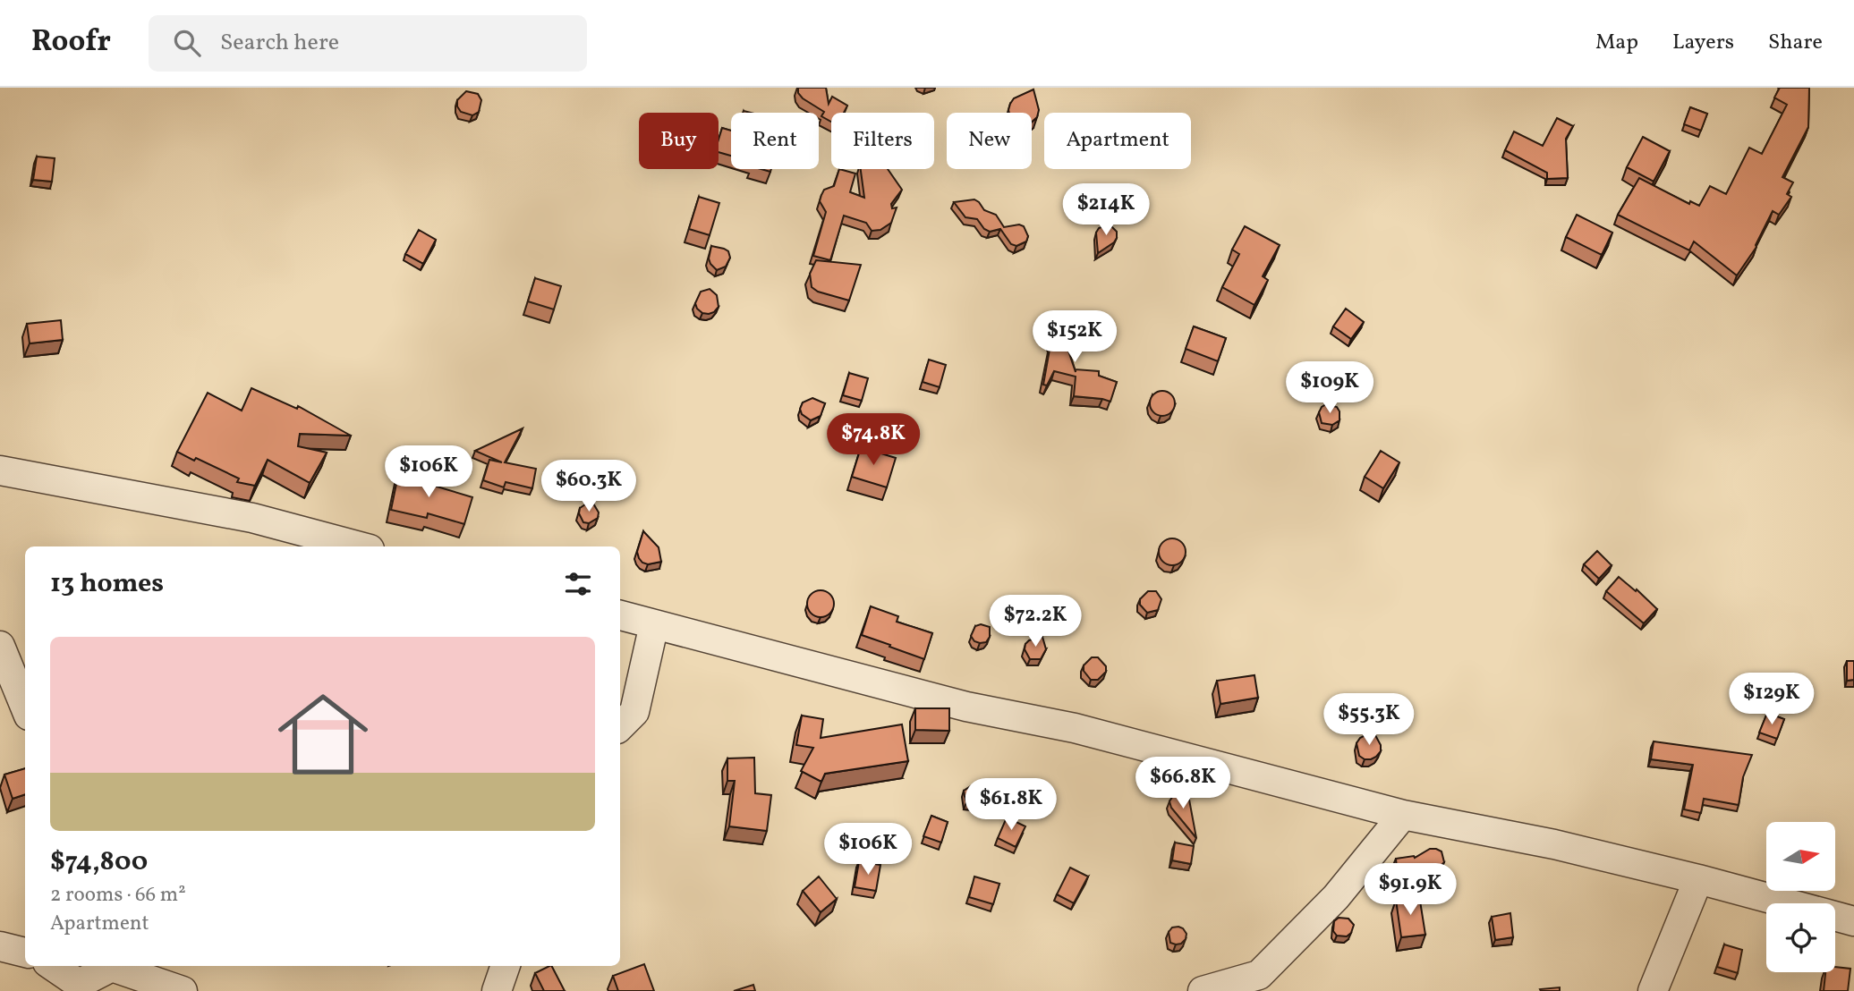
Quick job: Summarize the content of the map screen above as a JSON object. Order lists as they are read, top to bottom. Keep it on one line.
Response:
{"north":"right","page":{"header":"Roofr","search":"Search here","nav":["Map","Layers","Share"],"chip":["Buy","Rent","Filters","New","Apartment"],"price":["$214K","$152K","$109K","$74.8K","$106K","$60.3K","$72.2K","$129K","$55.3K","$66.8K","$61.8K","$106K","$91.9K"],"heading":"13 homes","list":[{"name":"$74,800","note":"2 rooms · 66 m² · Apartment"}]}}
